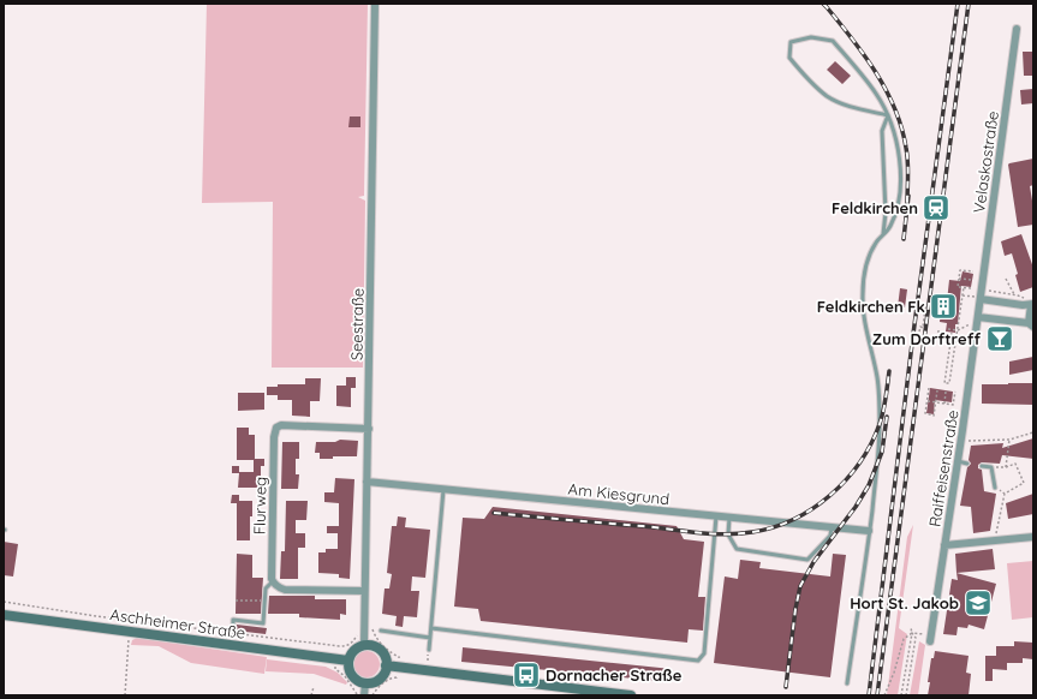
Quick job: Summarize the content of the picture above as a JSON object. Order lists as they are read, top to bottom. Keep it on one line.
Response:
{"streets":{"main road":["Aschheimer Straße"],"street":["Velaskostraße","Seestraße","Raiffeisenstraße","Am Kiesgrund","Flurweg"]},"crossings":[["Velaskostraße","Raiffeisenstraße"],["Seestraße","Am Kiesgrund"],["Seestraße","Flurweg"],["Seestraße","Aschheimer Straße"]],"places":{"station":["Feldkirchen"],"building":["Feldkirchen Fk"],"bar":["Zum Dorftreff"],"school or university":["Hort St. Jakob"],"bus stop":["Dornacher Straße"]}}
